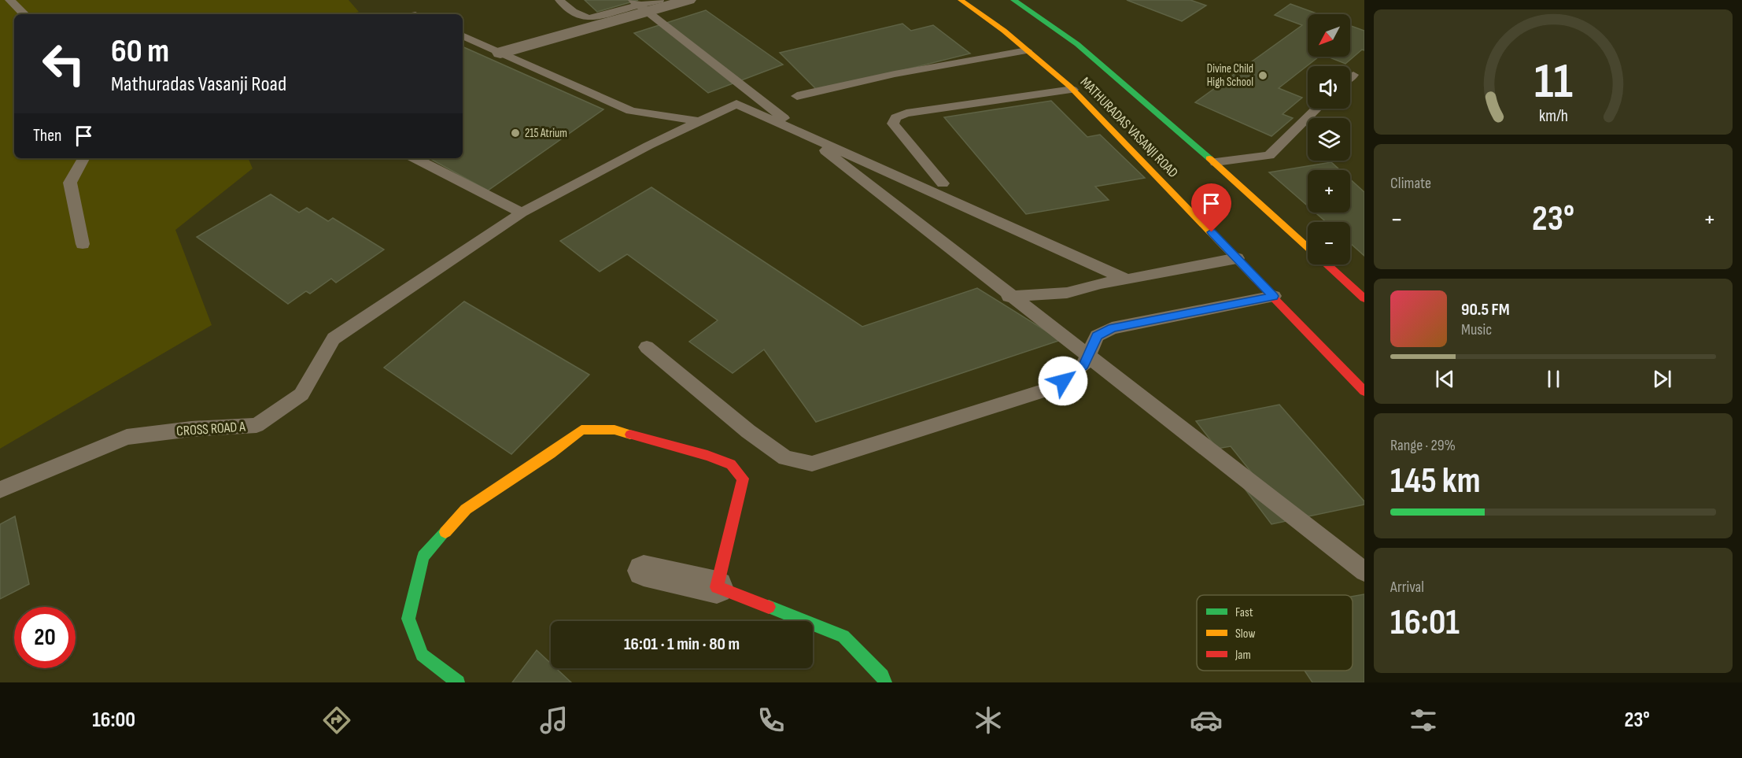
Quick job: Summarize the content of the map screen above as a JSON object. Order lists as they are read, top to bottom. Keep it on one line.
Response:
{"streets":{"main road":["MATHURADAS VASANJI ROAD"],"lane":["CROSS ROAD A"]},"places":["Divine Child High School","215 Atrium"],"legend":["Fast","Slow","Jam"],"north":"bottom left","page":{"map_buttons":["+","−"],"turn":["60 m","Mathuradas Vasanji Road"],"then":"Then","tile":["Climate",["Range · 29%","145 km"],["Arrival","16:01"]],"heat":["−","23°","+"],"song":["90.5 FM","Music"],"limit":"20","trip":"16:01 · 1 min · 80 m","tabs":["16:00","23°"],"gauge":["11","km/h"]}}
